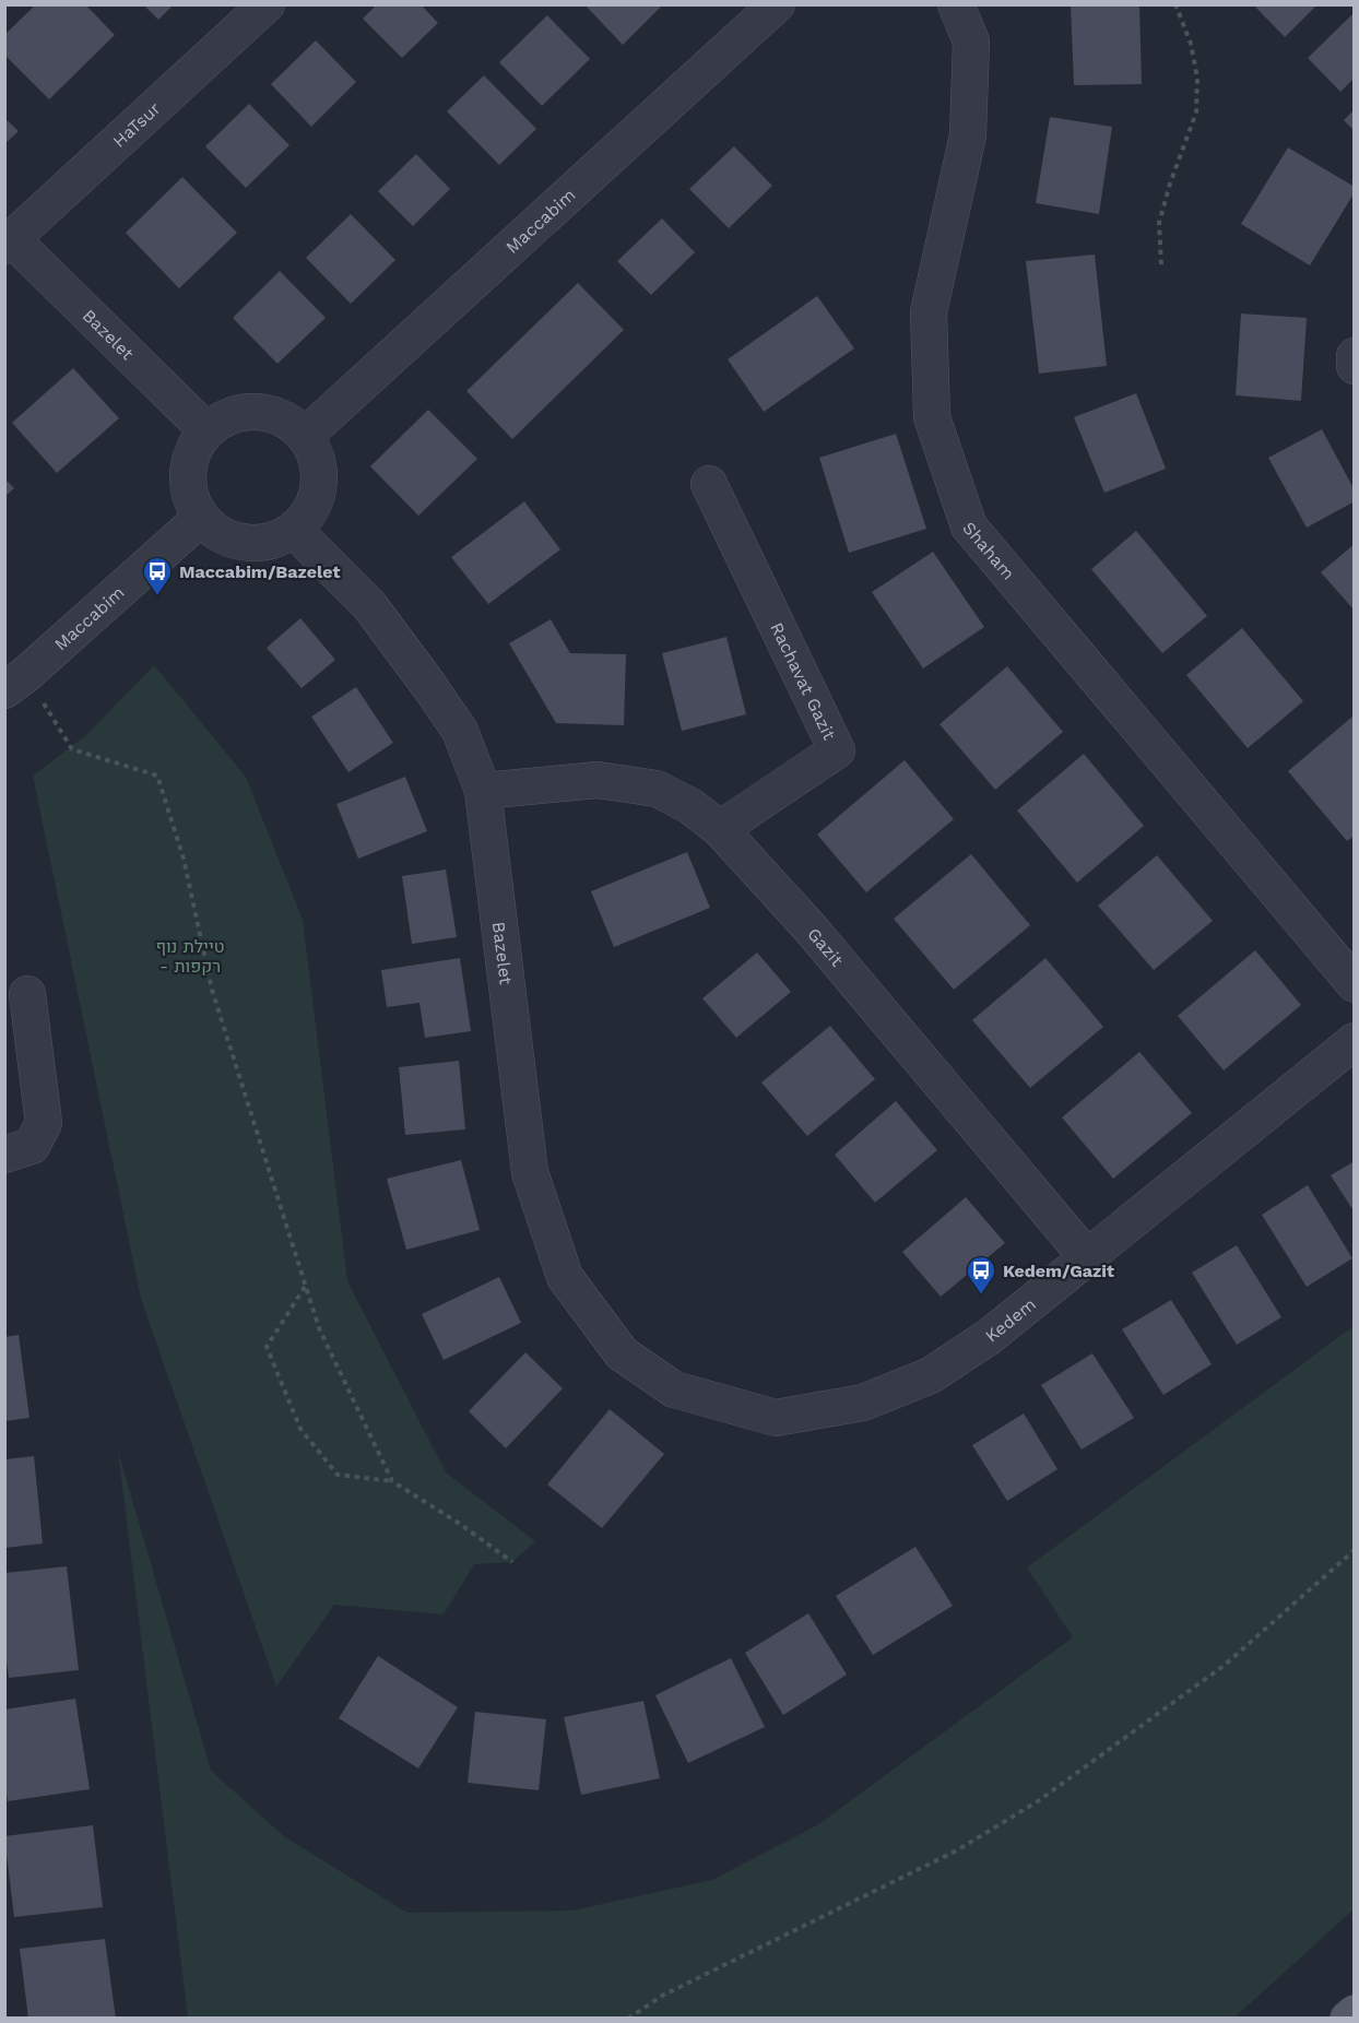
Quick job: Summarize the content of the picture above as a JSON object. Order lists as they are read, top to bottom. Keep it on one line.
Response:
{"streets":{"street":["HaTsur","Maccabim","Bazelet","Shaham","Rachavat Gazit","Gazit","Kedem"]},"crossings":[["HaTsur","Bazelet"],["Maccabim","Bazelet"],["Bazelet","Gazit"],["Bazelet","Kedem"],["Rachavat Gazit","Gazit"],["Gazit","Kedem"]],"parks":["טיילת נוף - רקפות"],"places":{"bus stop":["Maccabim/Bazelet","Kedem/Gazit"]}}
